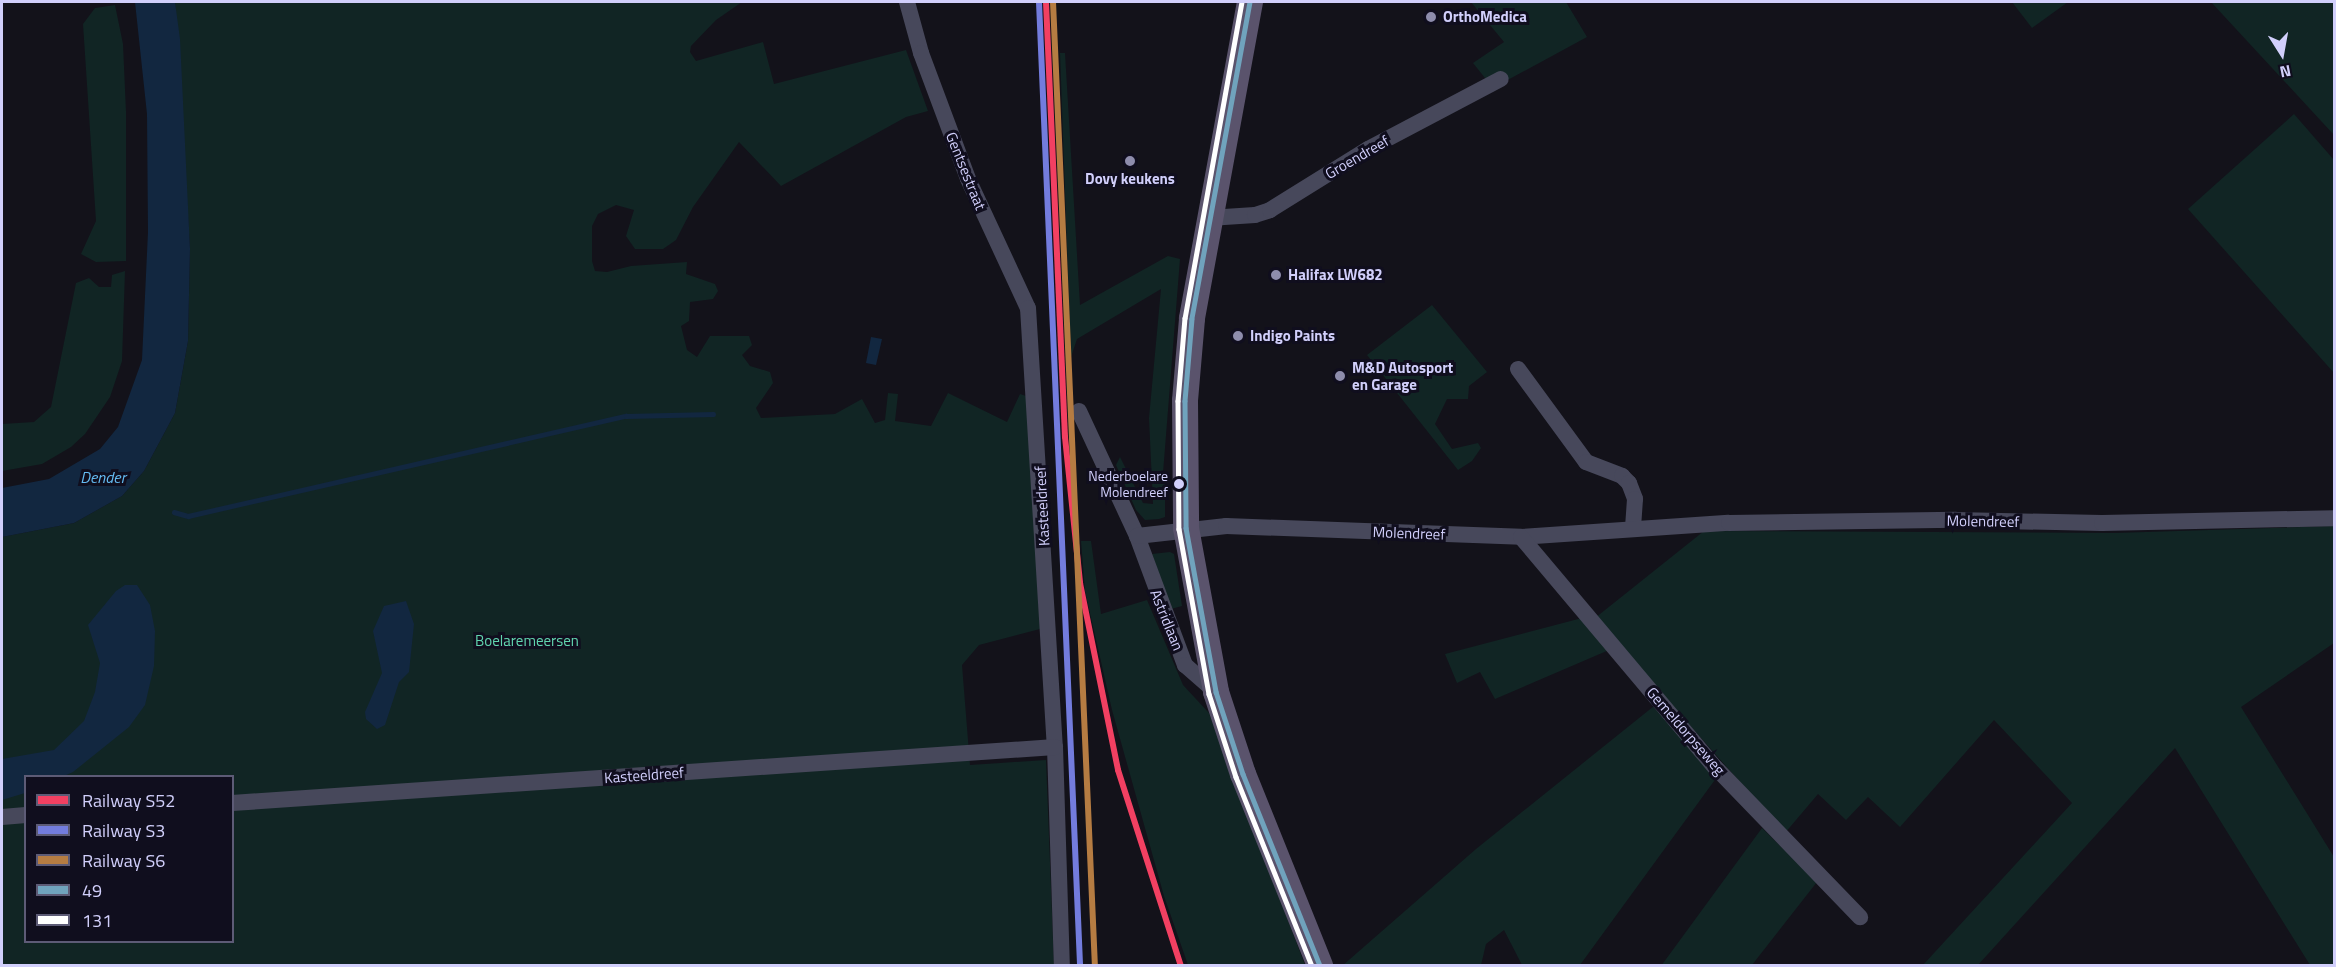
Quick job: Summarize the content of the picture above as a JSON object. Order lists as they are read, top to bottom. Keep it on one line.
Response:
{"streets":{"main road":["Astridlaan"],"street":["Groendreef","Gentsestraat","Kasteeldreef","Molendreef","Gemeldorpseweg"]},"crossings":[["Groendreef","Astridlaan"],["Gentsestraat","Kasteeldreef"],["Molendreef","Astridlaan"],["Molendreef","Gemeldorpseweg"]],"water":["Dender"],"parks":["Boelaremeersen"],"places":["OrthoMedica","Dovy keukens","Halifax LW682","Indigo Paints","M&D Autosport en Garage","Nederboelare Molendreef"],"lines":["rail line S52","rail line S3","rail line S6","transit line 49","transit line 131"],"legend":["Railway S52","Railway S3","Railway S6","49","131"],"north":"bottom"}
